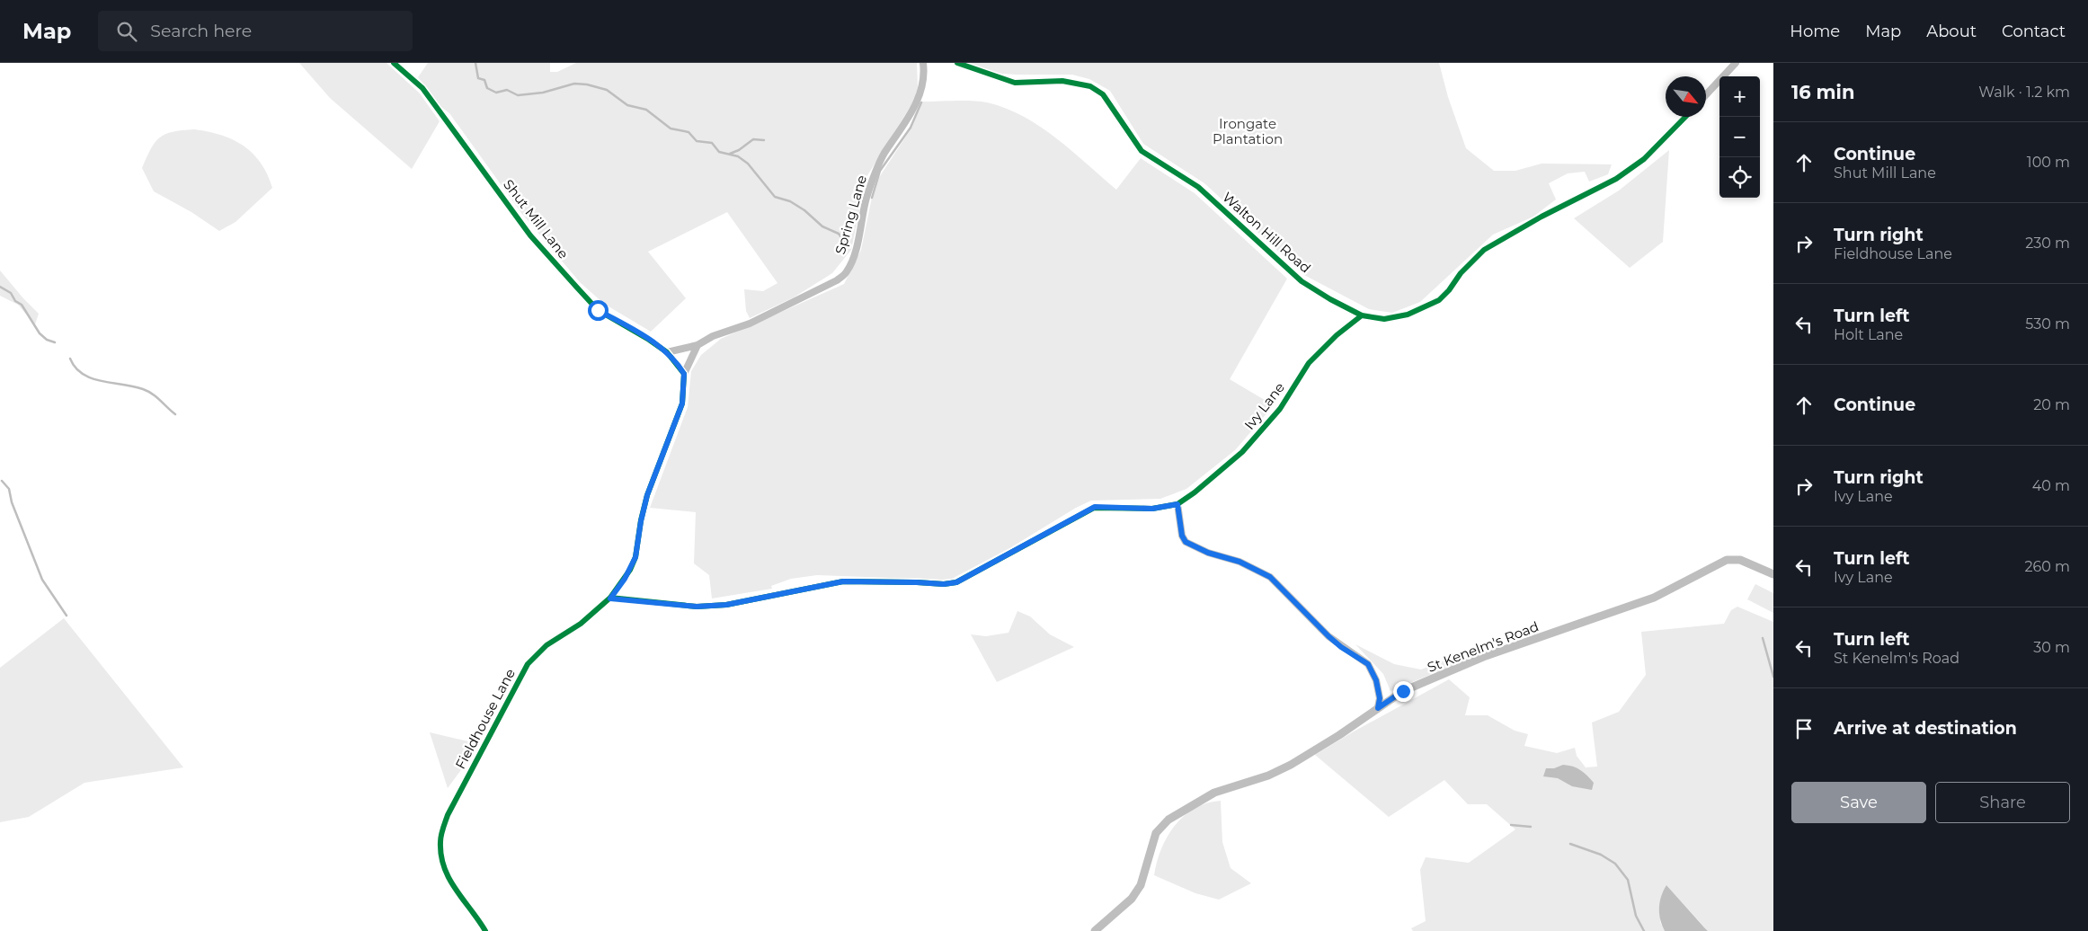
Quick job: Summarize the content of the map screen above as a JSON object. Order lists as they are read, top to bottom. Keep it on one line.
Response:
{"streets":{"street":["Spring Lane","Shut Mill Lane","Walton Hill Road","Ivy Lane","St Kenelm's Road","Fieldhouse Lane"]},"crossings":[["Spring Lane","Shut Mill Lane"],["Shut Mill Lane","Fieldhouse Lane"],["Walton Hill Road","Ivy Lane"]],"parks":["Irongate Plantation"],"north":"bottom right","page":{"header":"Map","search":"Search here","nav":["Home","Map","About","Contact"],"heading":["16 min","Walk · 1.2 km"],"map_buttons":["+","−"],"list":[["Continue","Shut Mill Lane","100 m"],["Turn right","Fieldhouse Lane","230 m"],["Turn left","Holt Lane","530 m"],["Continue","20 m"],["Turn right","Ivy Lane","40 m"],["Turn left","Ivy Lane","260 m"],["Turn left","St Kenelm's Road","30 m"],"Arrive at destination"],"buttons":["Save","Share"]}}
